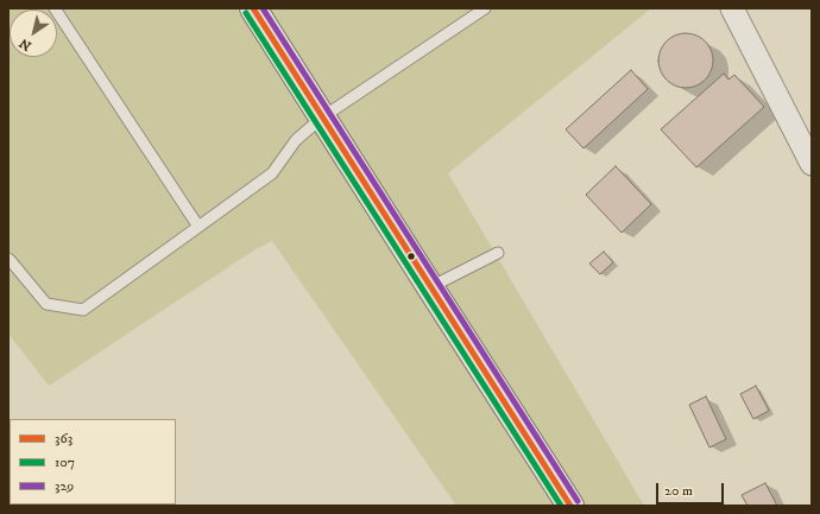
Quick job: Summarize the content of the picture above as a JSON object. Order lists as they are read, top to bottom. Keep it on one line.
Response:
{"lines":["transit line 363","transit line 329","transit line 107"],"legend":["363","107","329"],"scale_bar":"20 m","north":"bottom left"}
